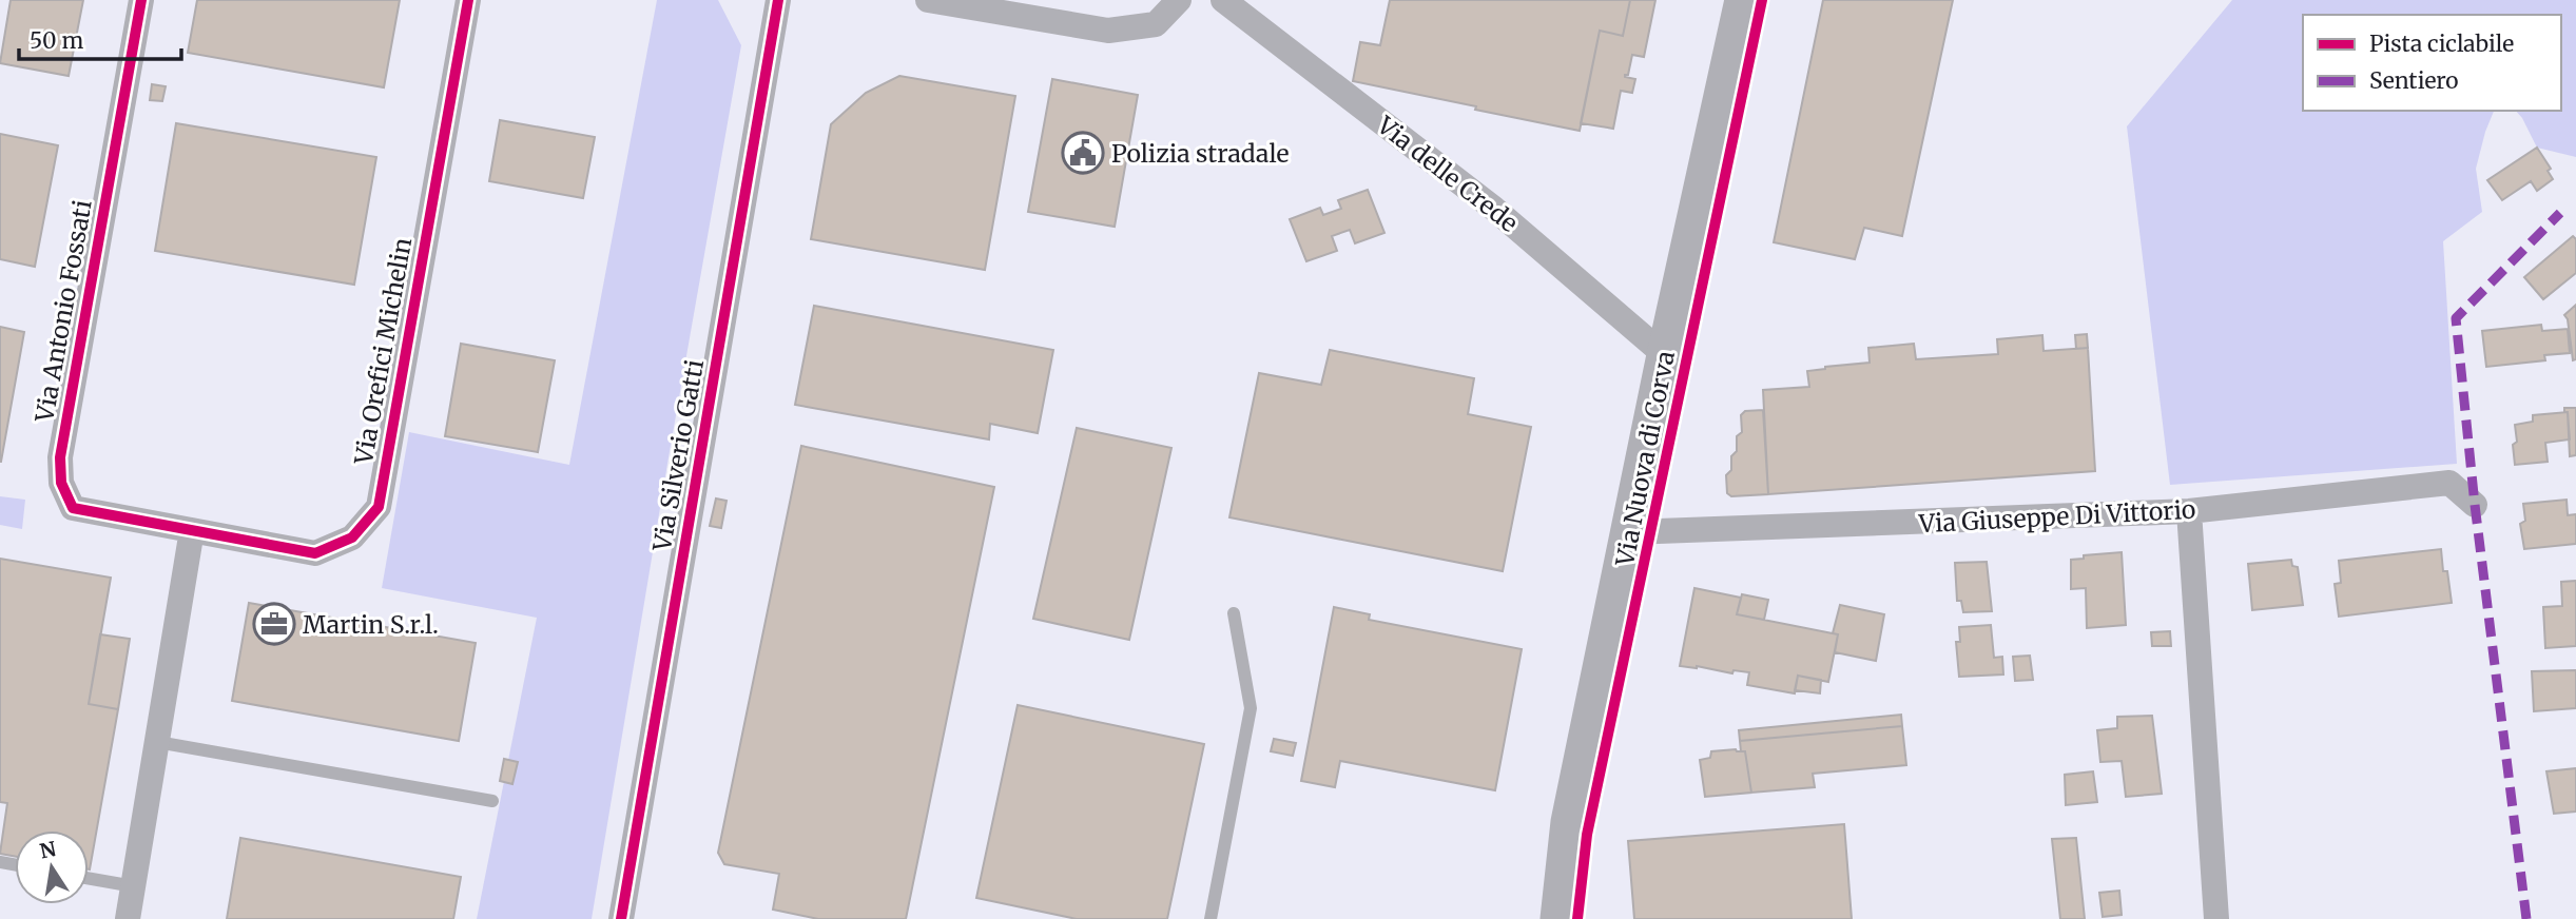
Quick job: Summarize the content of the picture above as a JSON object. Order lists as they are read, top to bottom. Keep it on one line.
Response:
{"streets":{"main road":["Via Nuova di Corva"],"street":["Via delle Crede","Via Antonio Fossati","Via Orefici Michelin","Via Silverio Gatti","Via Giuseppe Di Vittorio"]},"crossings":[["Via delle Crede","Via Nuova di Corva"],["Via Antonio Fossati","Via Orefici Michelin"],["Via Nuova di Corva","Via Giuseppe Di Vittorio"]],"places":{"public building":["Polizia stradale"],"office":["Martin S.r.l."]},"legend":["Pista ciclabile","Sentiero"],"scale_bar":"50 m","north":"top"}
